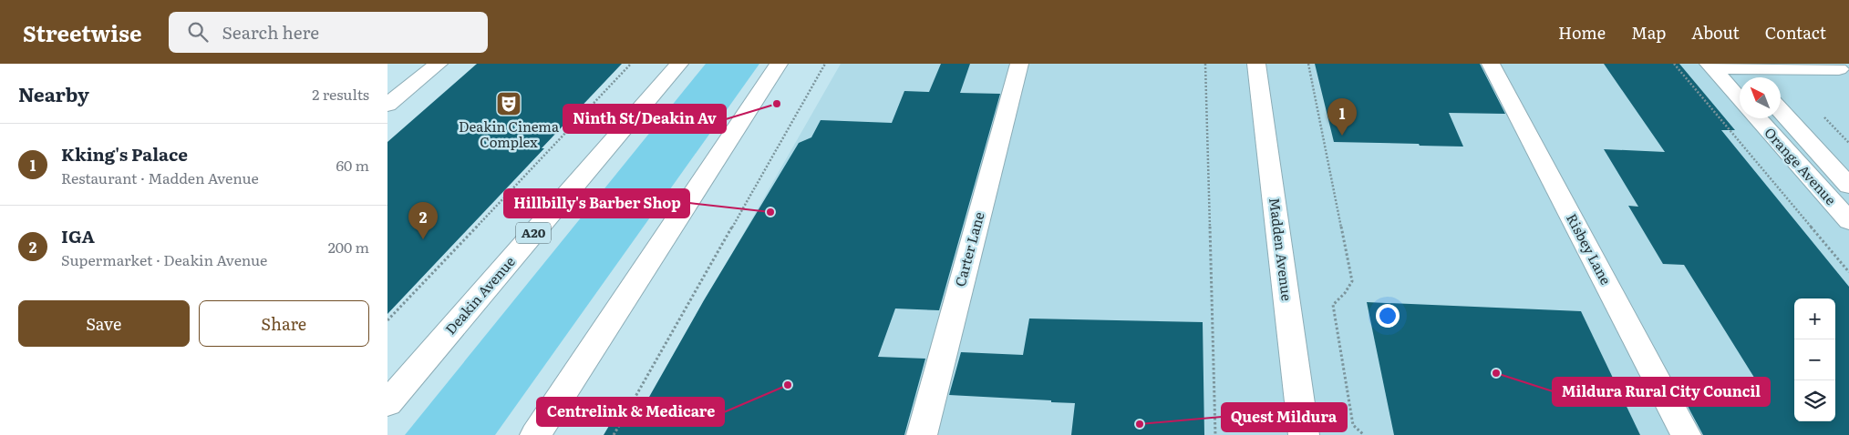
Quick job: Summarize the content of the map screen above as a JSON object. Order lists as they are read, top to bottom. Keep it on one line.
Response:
{"streets":{"main road":["Orange Avenue","A20","Carter Lane","Madden Avenue","Risbey Lane","Deakin Avenue"]},"places":{"theatre":["Deakin Cinema Complex"],"other":["Ninth St/Deakin Av","Hillbilly's Barber Shop","Mildura Rural City Council","Centrelink & Medicare","Quest Mildura"]},"north":"top left","page":{"header":"Streetwise","search":"Search here","nav":["Home","Map","About","Contact"],"heading":["Nearby","2 results"],"pins":["1","2"],"list":[{"mark":"1","name":"Kking's Palace","note":"Restaurant · Madden Avenue","value":"60 m"},{"mark":"2","name":"IGA","note":"Supermarket · Deakin Avenue","value":"200 m"}],"buttons":["Save","Share"],"map_buttons":["+","−"]}}
